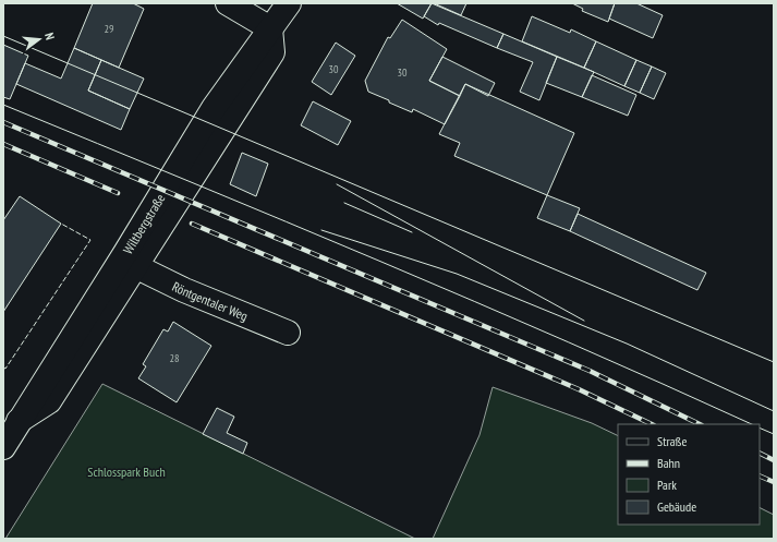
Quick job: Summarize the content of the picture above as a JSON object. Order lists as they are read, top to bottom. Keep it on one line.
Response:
{"streets":{"street":["Wiltbergstraße","Röntgentaler Weg"]},"parks":["Schlosspark Buch"],"house_numbers":["29","30","30","28"],"legend":["Straße","Bahn","Park","Gebäude"],"north":"right"}
